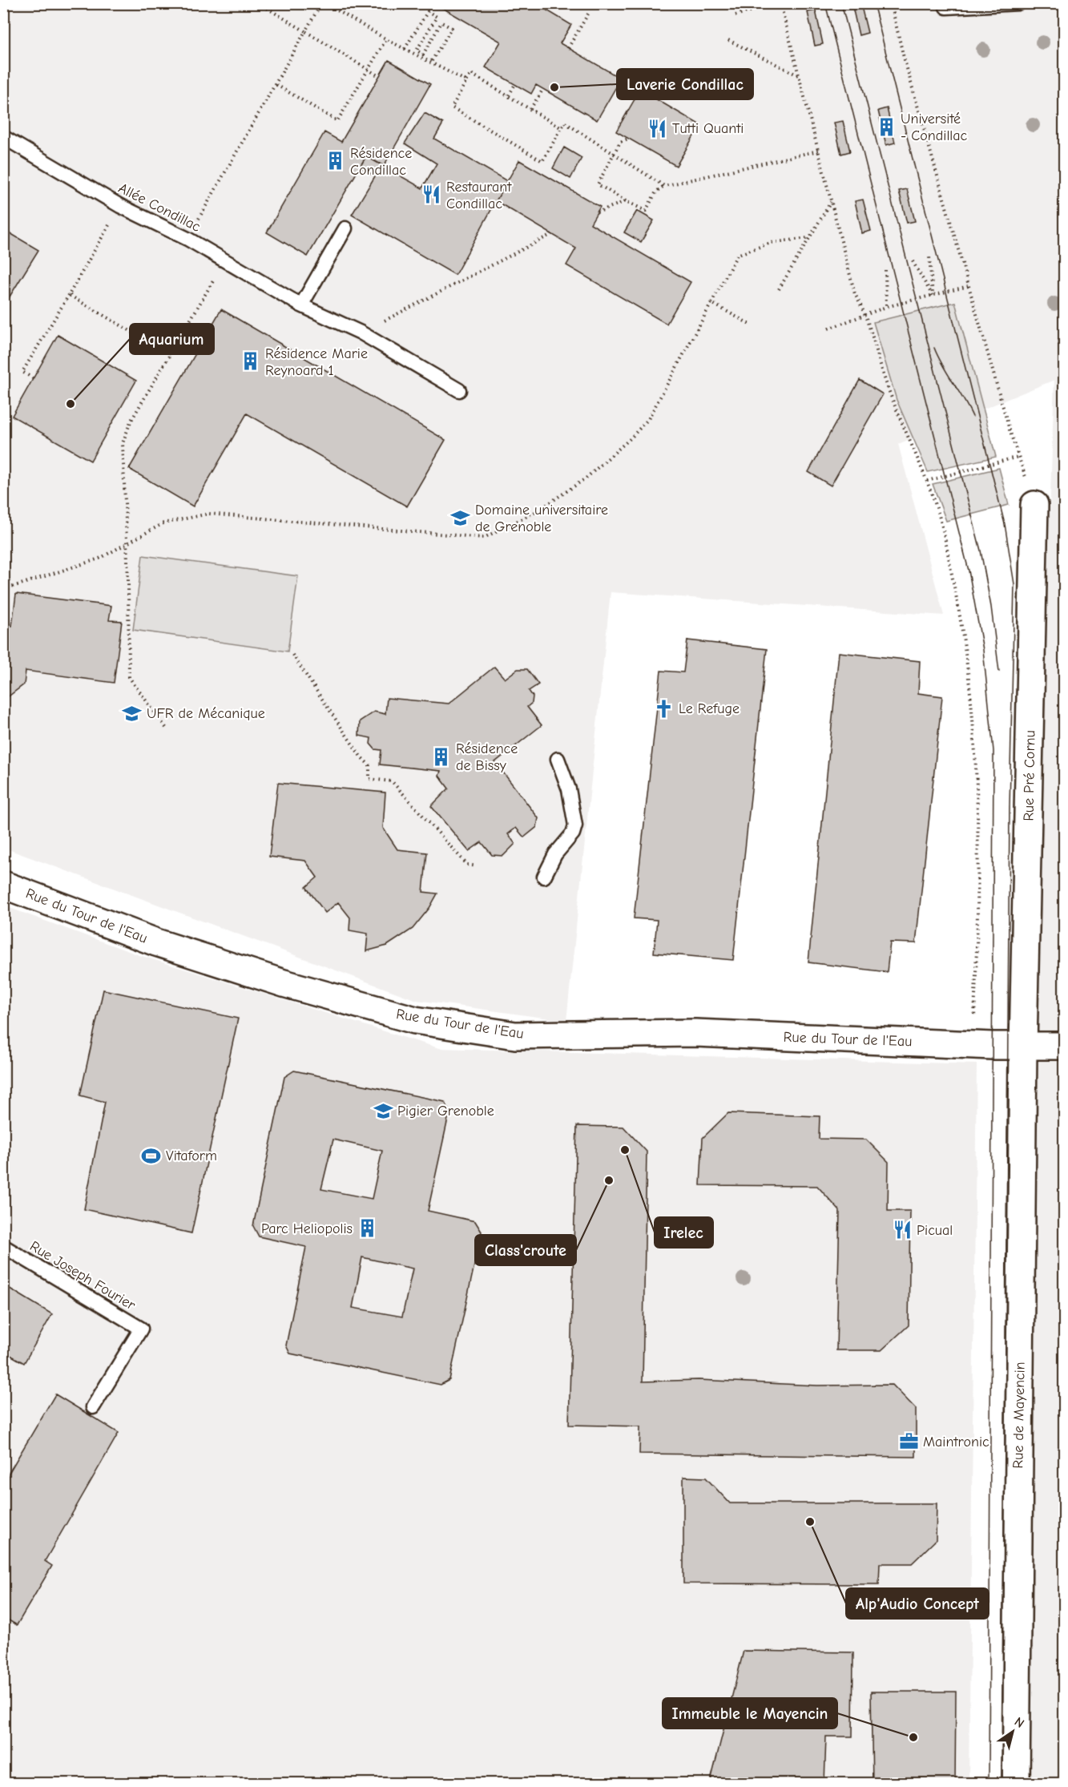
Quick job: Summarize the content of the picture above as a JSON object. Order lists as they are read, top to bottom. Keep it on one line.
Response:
{"streets":{"street":["Rue Pré Cornu","Rue du Tour de l'Eau","Rue de Mayencin"],"lane":["Allée Condillac","Rue Joseph Fourier"]},"crossings":[["Rue Pré Cornu","Rue du Tour de l'Eau"],["Rue Pré Cornu","Rue de Mayencin"],["Rue du Tour de l'Eau","Rue de Mayencin"]],"places":{"other":["Laverie Condillac","Aquarium","Irelec","Class'croute","Alp'Audio Concept","Immeuble le Mayencin"],"building":["Université - Condillac","Résidence Condillac","Résidence Marie Reynoard 1","Résidence de Bissy","Parc Heliopolis"],"restaurant":["Tutti Quanti","Restaurant Condillac","Picual"],"school or university":["Domaine universitaire de Grenoble","UFR de Mécanique","Pigier Grenoble"],"church":["Le Refuge"],"sports":["Vitaform"],"office":["Maintronic"]},"north":"top right"}
